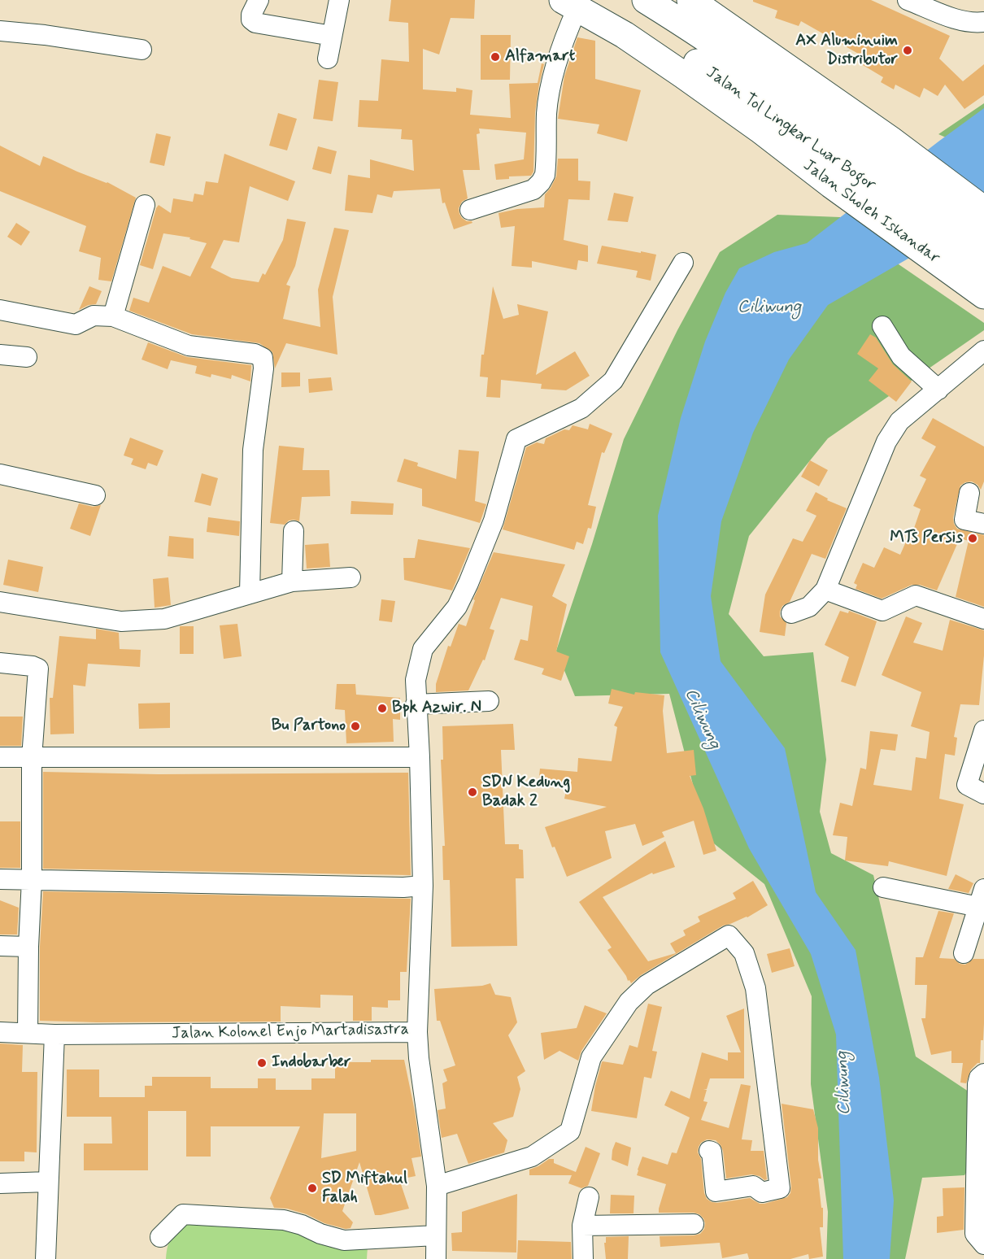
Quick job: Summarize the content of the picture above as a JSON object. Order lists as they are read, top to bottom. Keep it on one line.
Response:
{"streets":{"highway":["Jalan Tol Lingkar Luar Bogor","Jalan Sholeh Iskandar"],"street":["Jalan Kolonel Enjo Martadisastra"]},"crossings":[["Jalan Tol Lingkar Luar Bogor","Jalan Sholeh Iskandar"]],"water":["Ciliwung"],"places":["AX Aluminuim Distributor","Alfamart","MTs Persis","Bpk Azwir. N","Bu Partono","SDN Kedung Badak 2","Indobarber","SD Miftahul Falah"]}
